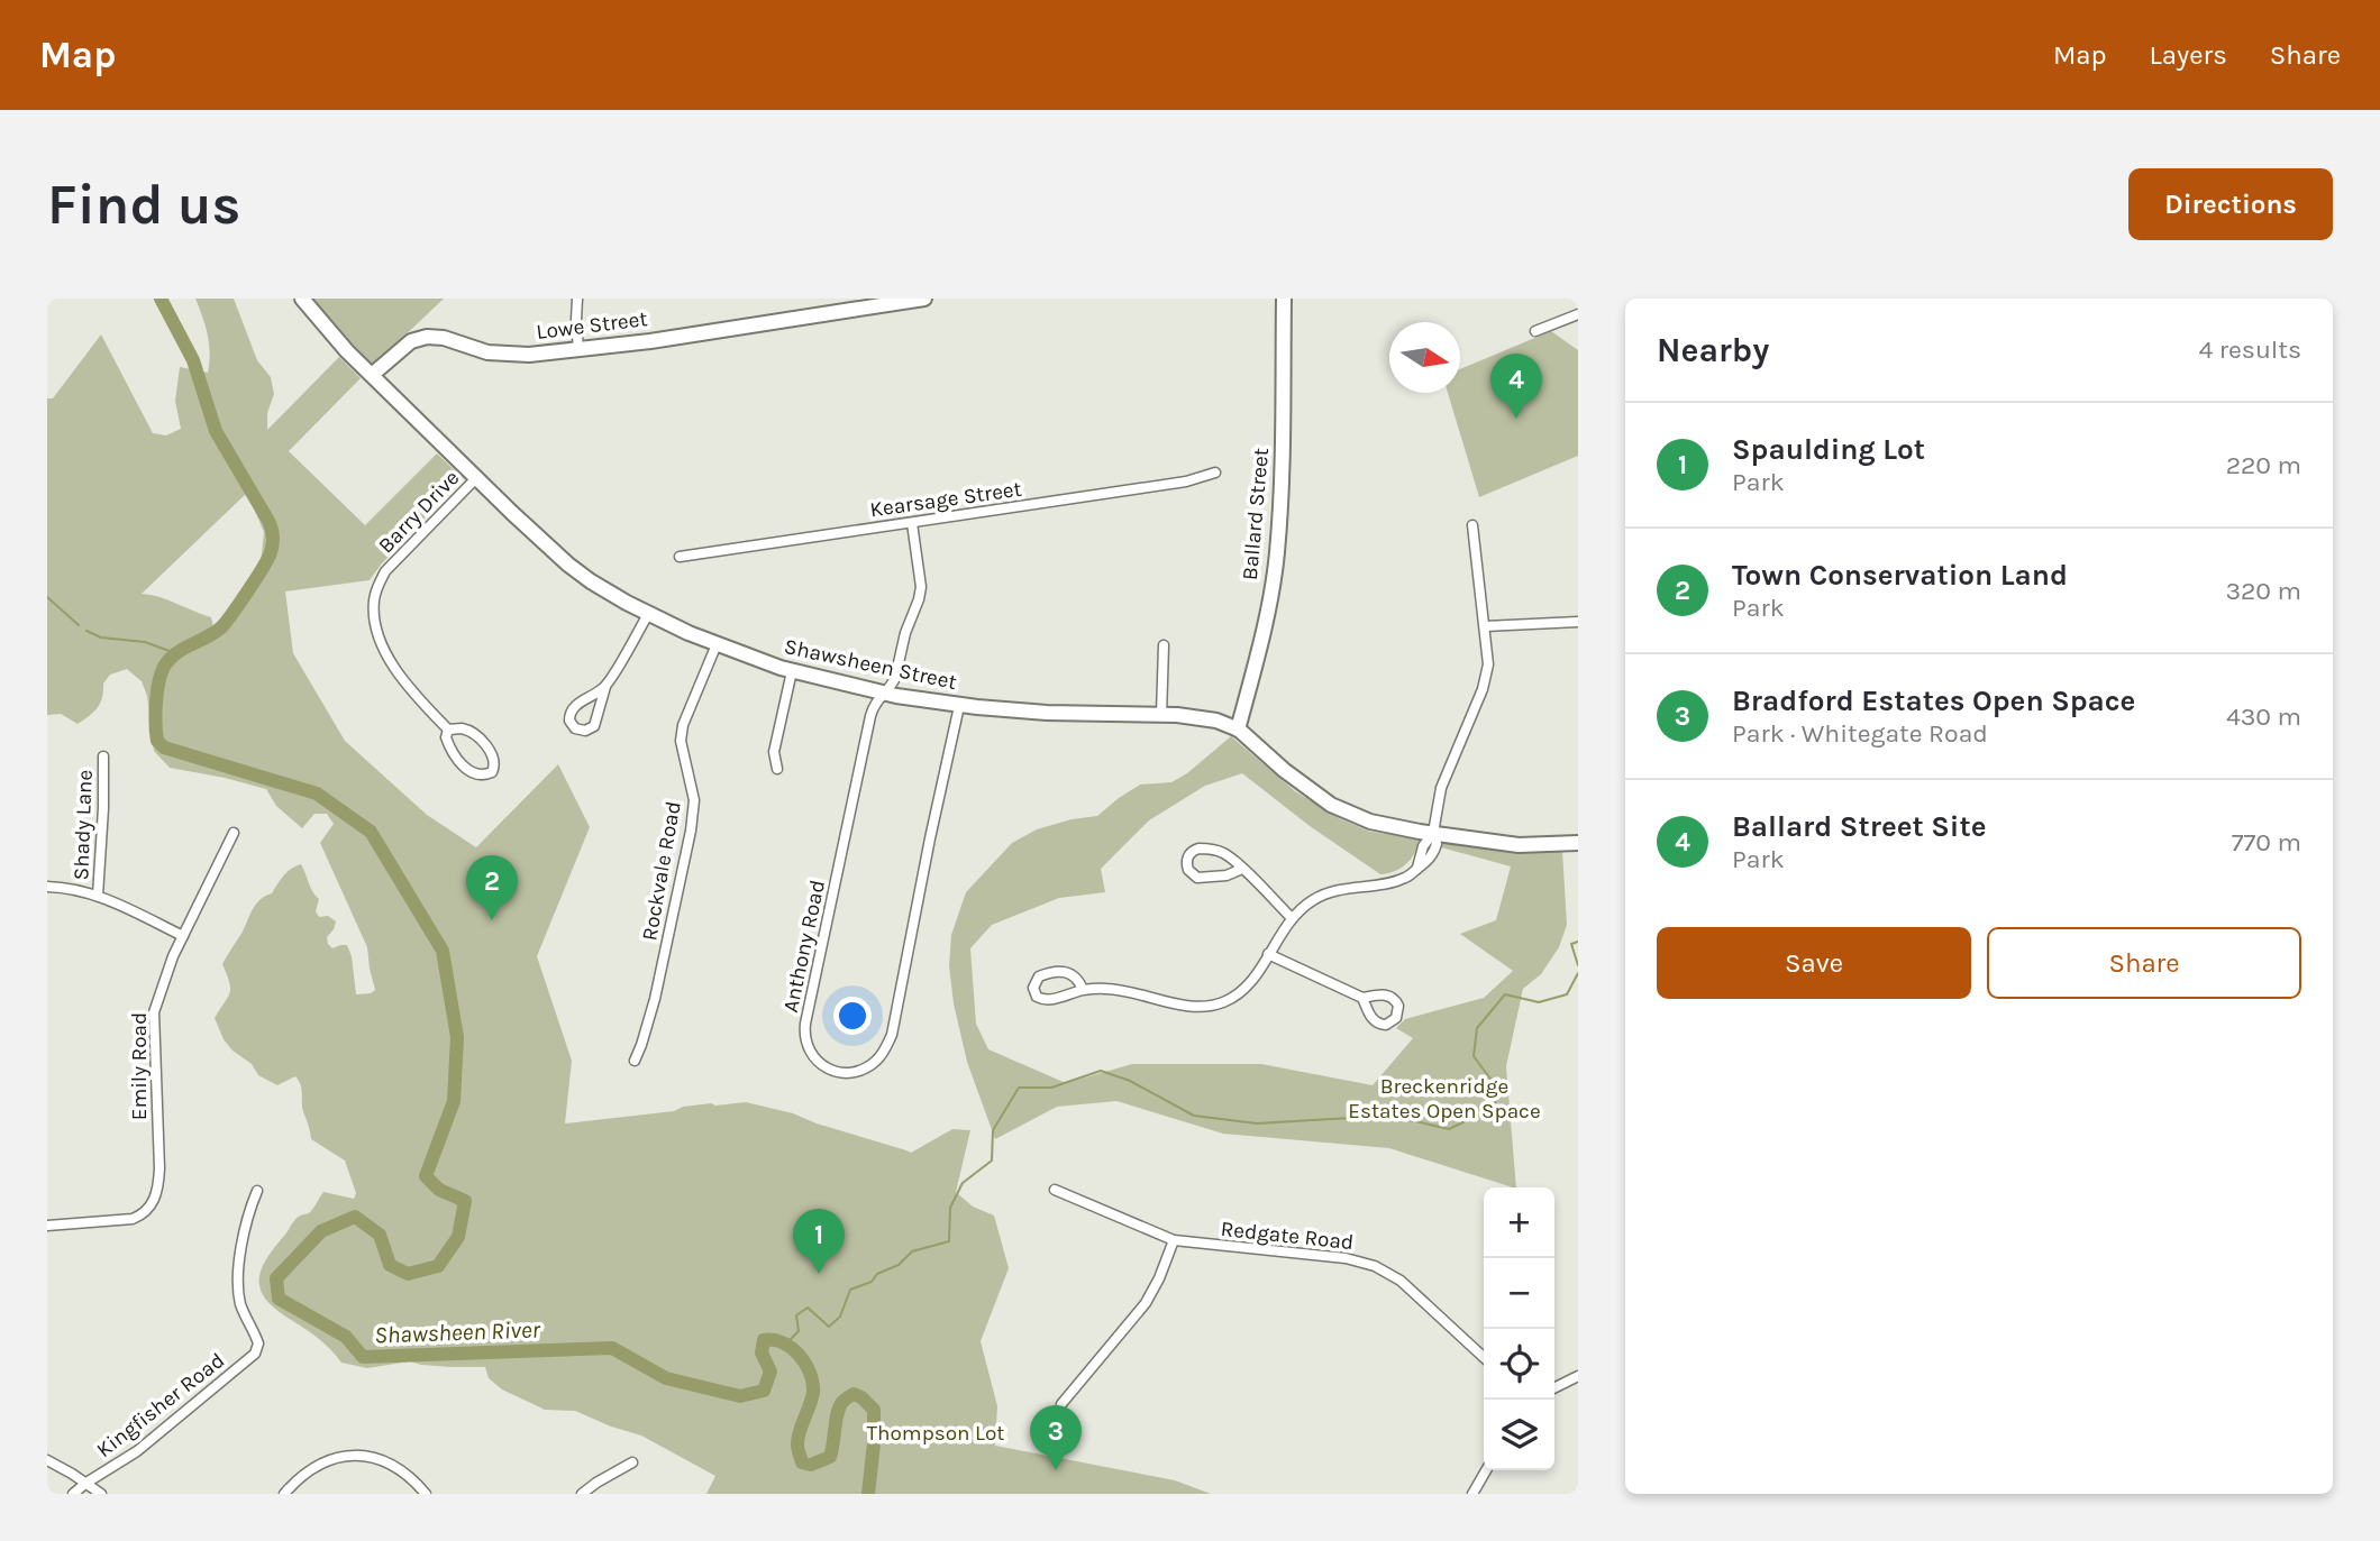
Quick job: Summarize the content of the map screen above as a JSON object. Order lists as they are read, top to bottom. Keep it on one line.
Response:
{"streets":{"main road":["Lowe Street","Ballard Street","Shawsheen Street"],"street":["Kearsage Street","Barry Drive","Shady Lane","Rockvale Road","Anthony Road","Emily Road","Redgate Road","Kingfisher Road"]},"crossings":[["Lowe Street","Shawsheen Street"],["Kearsage Street","Anthony Road"],["Barry Drive","Shawsheen Street"],["Ballard Street","Shawsheen Street"],["Shawsheen Street","Rockvale Road"],["Shawsheen Street","Anthony Road"]],"water":["Shawsheen River"],"parks":["Breckenridge Estates Open Space","Thompson Lot"],"north":"right","page":{"header":"Map","nav":["Map","Layers","Share"],"buttons":["Directions",["Save","Share"]],"title":"Find us","heading":["Nearby","4 results"],"pins":["4","2","1","3"],"list":[{"mark":"1","name":"Spaulding Lot","note":"Park","value":"220 m"},{"mark":"2","name":"Town Conservation Land","note":"Park","value":"320 m"},{"mark":"3","name":"Bradford Estates Open Space","note":"Park · Whitegate Road","value":"430 m"},{"mark":"4","name":"Ballard Street Site","note":"Park","value":"770 m"}],"map_buttons":["+","−"]}}
